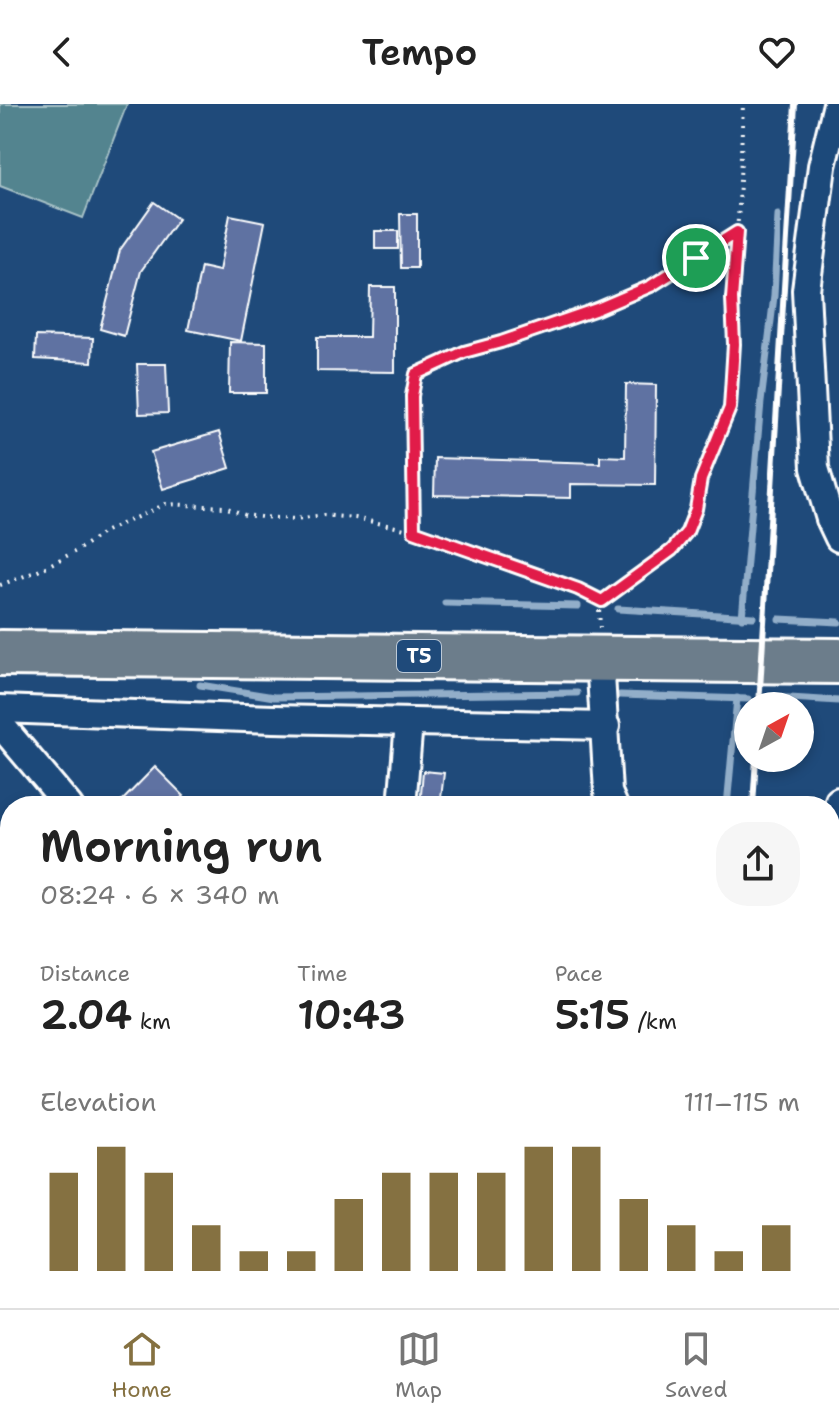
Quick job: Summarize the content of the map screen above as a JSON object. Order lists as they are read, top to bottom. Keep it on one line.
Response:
{"streets":{"highway":["T5"]},"north":"top right","page":{"header":"Tempo","heading":["Morning run","08:24 · 6 × 340 m"],"stats":[["Distance","2.04 km"],["Time","10:43"],["Pace","5:15 /km"]],"chart":["Elevation","111–115 m"],"tabs":["Home","Map","Saved"]}}
